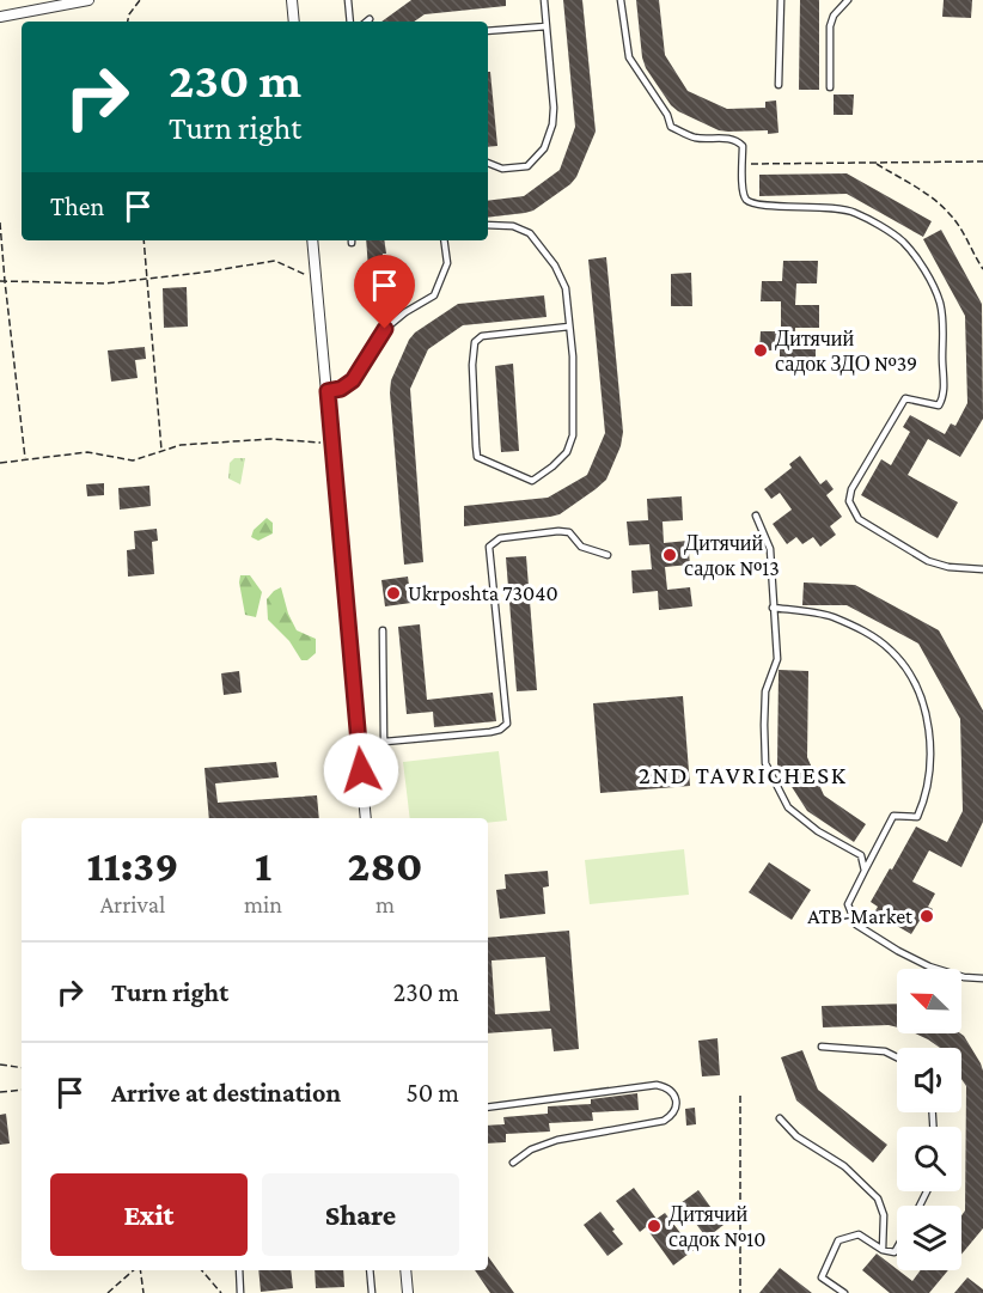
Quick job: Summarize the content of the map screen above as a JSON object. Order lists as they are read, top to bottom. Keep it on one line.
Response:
{"districts":["2ND TAVRICHESK"],"places":["Дитячий садок ЗДО №39","Дитячий садок №13","Ukrposhta 73040","ATB-Market","Дитячий садок №10"],"north":"top left","page":{"turn":["230 m","Turn right"],"then":"Then","eta":["11:39","Arrival","1","min","280","m"],"list":[{"name":"Turn right","value":"230 m"},{"name":"Arrive at destination","value":"50 m"}],"buttons":["Exit","Share"]}}
